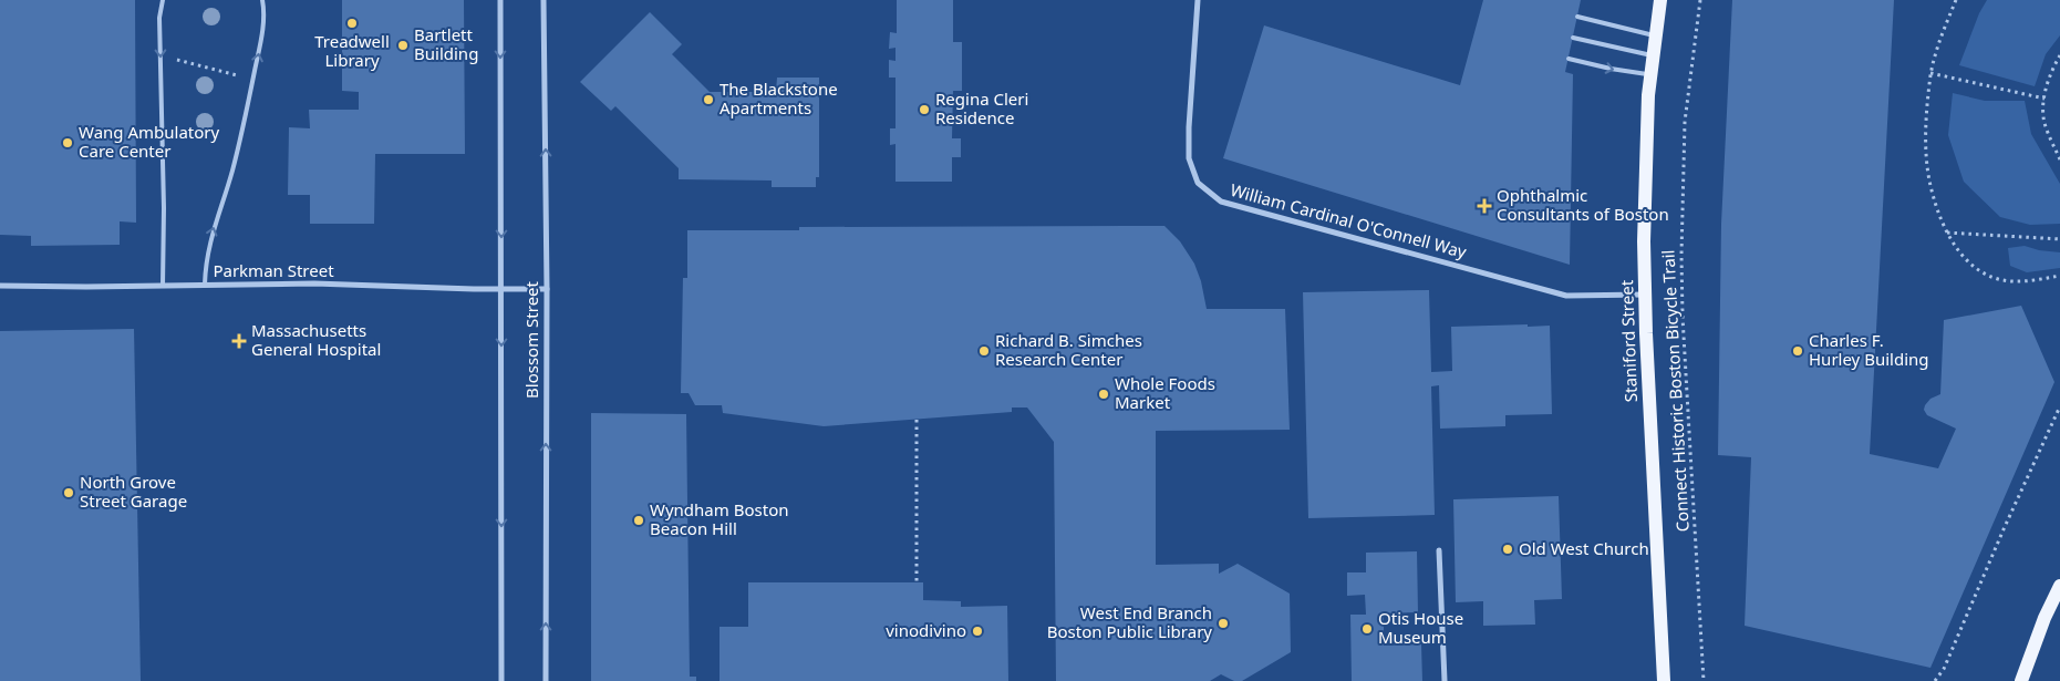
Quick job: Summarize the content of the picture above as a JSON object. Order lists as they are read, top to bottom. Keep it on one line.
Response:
{"streets":{"main road":["Staniford Street"],"street":["William Cardinal O'Connell Way","Parkman Street","Blossom Street"],"path":["Connect Historic Boston Bicycle Trail"]},"crossings":[["William Cardinal O'Connell Way","Staniford Street"],["Parkman Street","Blossom Street"]],"places":{"other":["Treadwell Library","Bartlett Building","The Blackstone Apartments","Regina Cleri Residence","Wang Ambulatory Care Center","Richard B. Simches Research Center","Charles F. Hurley Building","Whole Foods Market","North Grove Street Garage","Wyndham Boston Beacon Hill","Old West Church","West End Branch Boston Public Library","Otis House Museum","vinodivino"],"health":["Ophthalmic Consultants of Boston","Massachusetts General Hospital"]}}
